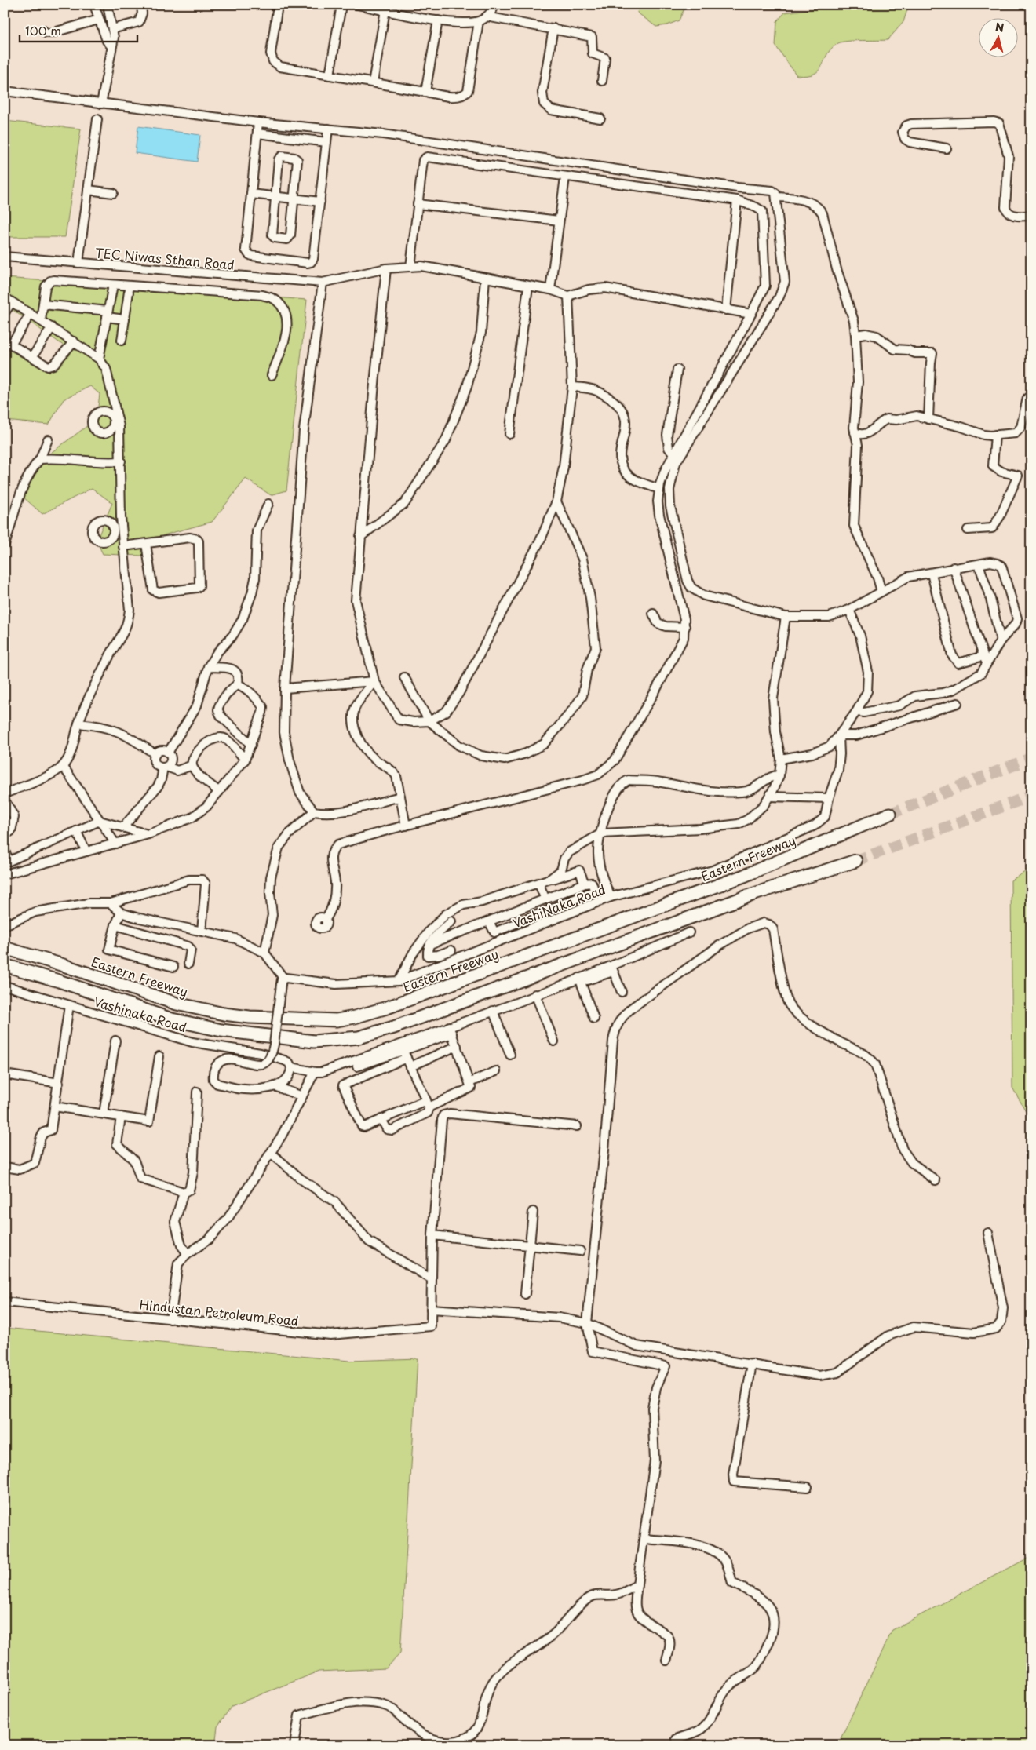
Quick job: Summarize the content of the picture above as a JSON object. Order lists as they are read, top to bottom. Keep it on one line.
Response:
{"streets":{"highway":["Eastern Freeway"],"street":["TEC Niwas Sthan Road","VashiNaka Road","Vashinaka Road","Hindustan Petroleum Road"]},"scale_bar":"100 m","north":"top"}
